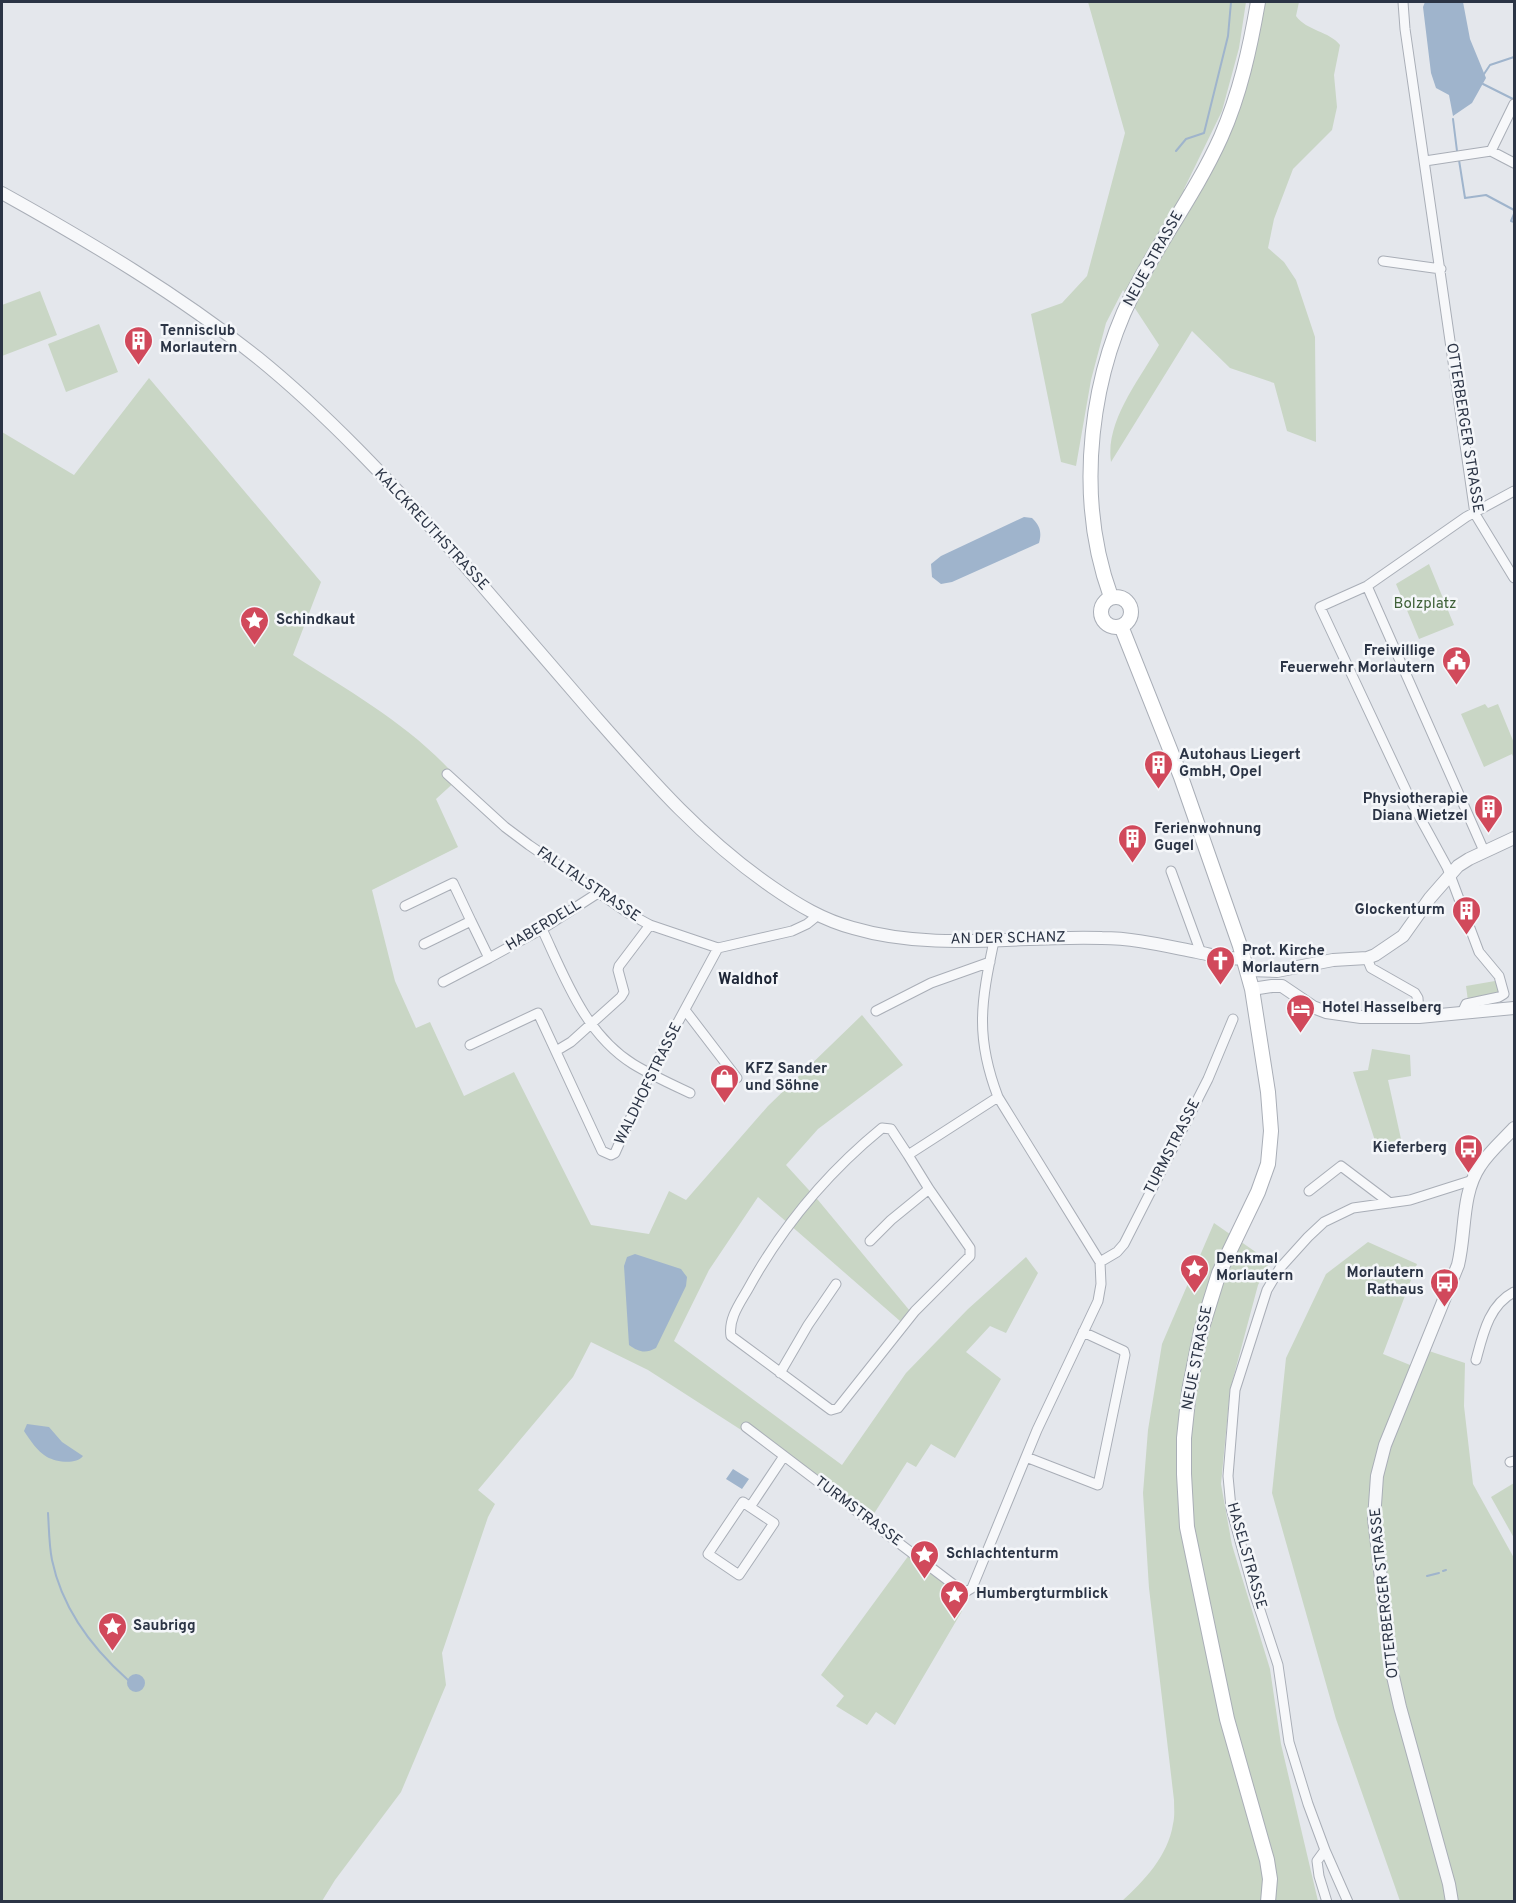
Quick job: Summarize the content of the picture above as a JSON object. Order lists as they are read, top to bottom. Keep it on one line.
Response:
{"streets":{"main road":["NEUE STRASSE"],"street":["OTTERBERGER STRASSE","KALCKREUTHSTRASSE","FALLTALSTRASSE","HABERDELL","AN DER SCHANZ","WALDHOFSTRASSE","TURMSTRASSE","HASELSTRASSE"]},"crossings":[["NEUE STRASSE","AN DER SCHANZ"],["OTTERBERGER STRASSE","HASELSTRASSE"],["KALCKREUTHSTRASSE","AN DER SCHANZ"],["FALLTALSTRASSE","HABERDELL"],["FALLTALSTRASSE","WALDHOFSTRASSE"]],"districts":["Waldhof"],"parks":["Bolzplatz"],"places":{"building":["Tennisclub Morlautern","Autohaus Liegert GmbH, Opel","Physiotherapie Diana Wietzel","Ferienwohnung Gugel","Glockenturm"],"place":["Schindkaut","Denkmal Morlautern","Schlachtenturm","Humbergturmblick","Saubrigg"],"public building":["Freiwillige Feuerwehr Morlautern"],"church":["Prot. Kirche Morlautern"],"hotel":["Hotel Hasselberg"],"shop":["KFZ Sander und Söhne"],"bus stop":["Kieferberg","Morlautern Rathaus"]}}
